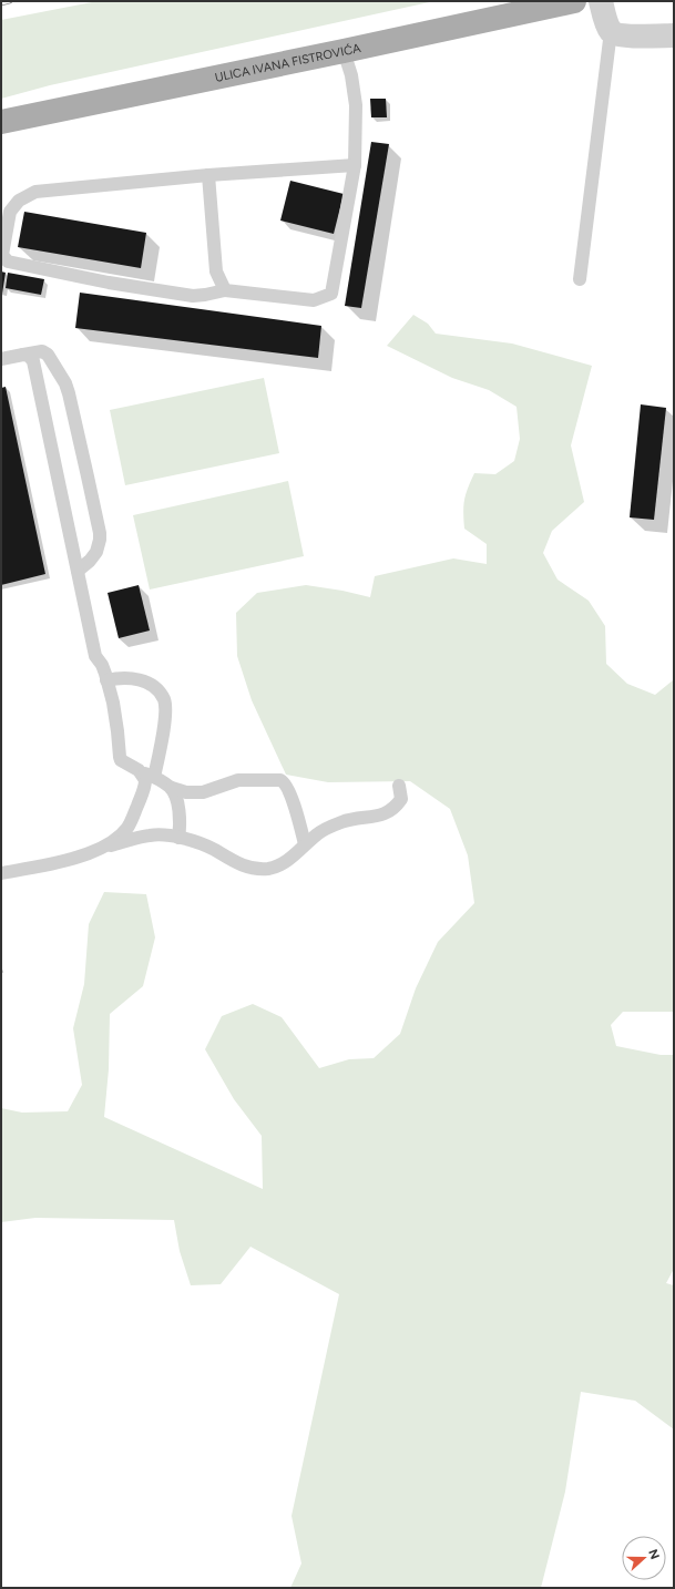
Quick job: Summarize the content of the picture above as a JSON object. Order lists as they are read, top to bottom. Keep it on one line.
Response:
{"streets":{"main road":["ULICA IVANA FISTROVIĆA"]},"north":"right"}
